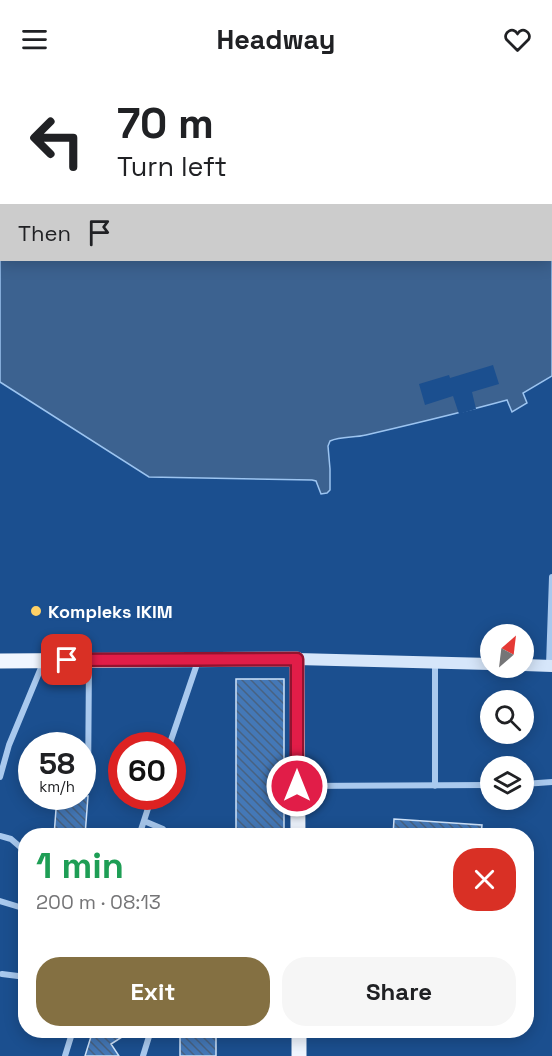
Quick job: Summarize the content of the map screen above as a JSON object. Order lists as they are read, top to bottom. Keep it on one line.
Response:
{"places":["Kompleks IKIM"],"north":"top right","page":{"header":"Headway","turn":["70 m","Turn left"],"then":"Then","speed":"58 km/h","limit":"60","heading":["1 min","200 m · 08:13"],"buttons":["Exit","Share"]}}
